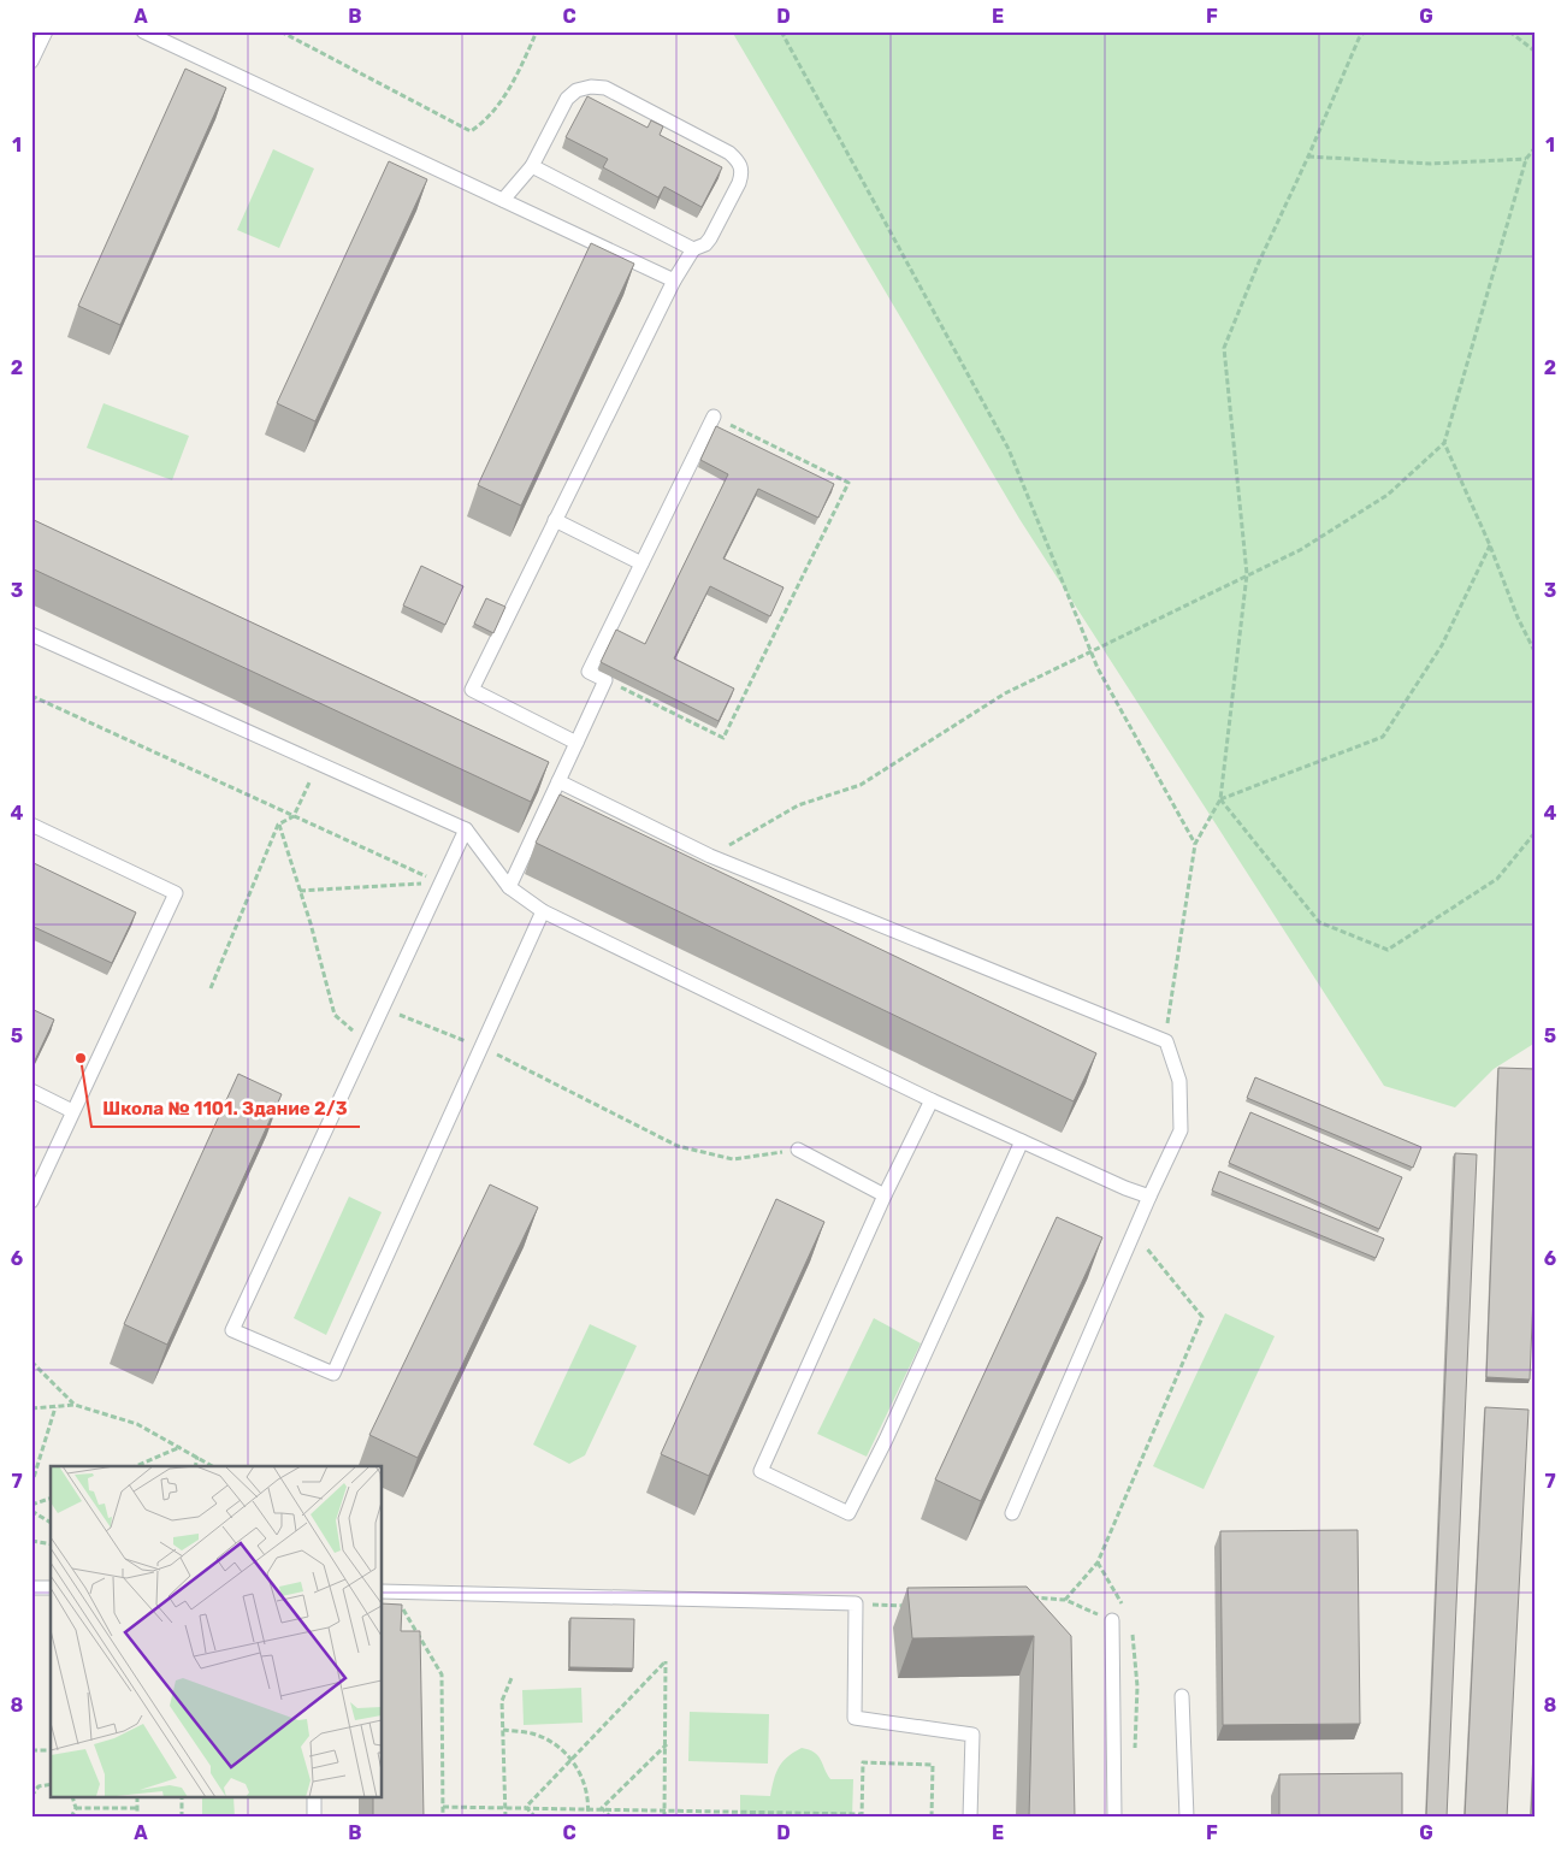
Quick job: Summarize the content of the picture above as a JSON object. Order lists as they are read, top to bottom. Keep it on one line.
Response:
{"places":["Школа № 1101. Здание 2/3"],"grid":{"columns":["A","B","C","D","E","F","G"],"rows":["1","2","3","4","5","6","7","8"]}}
